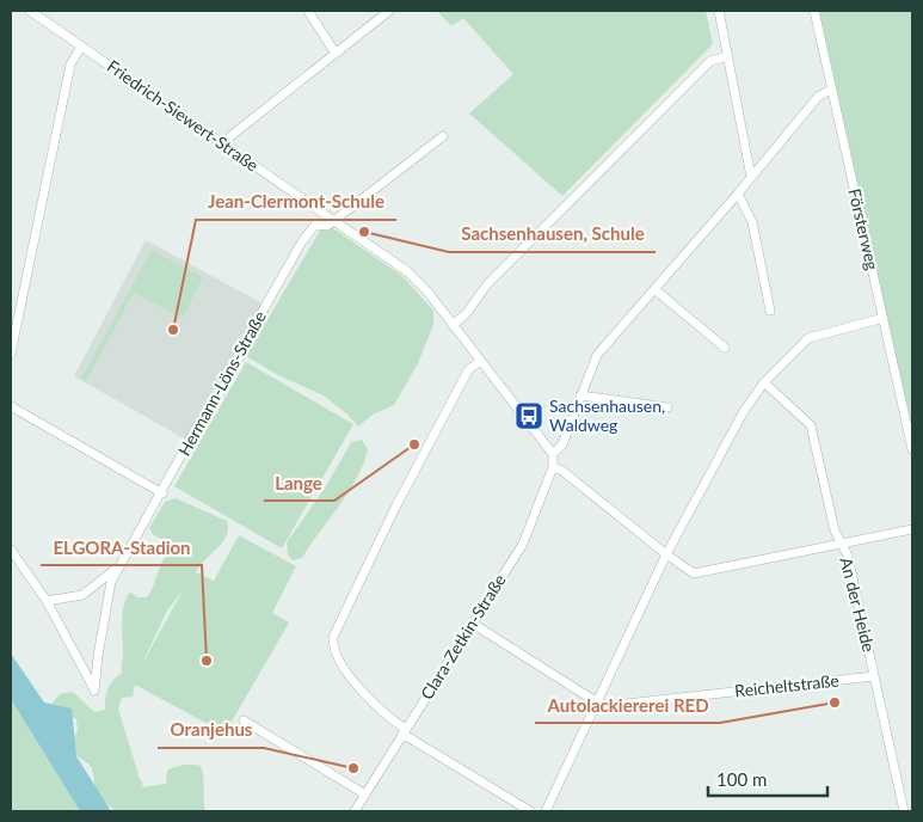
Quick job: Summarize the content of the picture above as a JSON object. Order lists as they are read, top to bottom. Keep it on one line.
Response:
{"streets":{"street":["Friedrich-Siewert-Straße","Försterweg","Hermann-Löns-Straße","An der Heide","Clara-Zetkin-Straße","Reicheltstraße"]},"crossings":[["Friedrich-Siewert-Straße","Hermann-Löns-Straße"],["Friedrich-Siewert-Straße","Clara-Zetkin-Straße"],["An der Heide","Reicheltstraße"],["Clara-Zetkin-Straße","Reicheltstraße"]],"places":{"other":["Sachsenhausen, Schule","Jean-Clermont-Schule","Lange","ELGORA-Stadion","Autolackiererei RED","Oranjehus"],"bus stop":["Sachsenhausen, Waldweg"]},"scale_bar":"100 m"}
